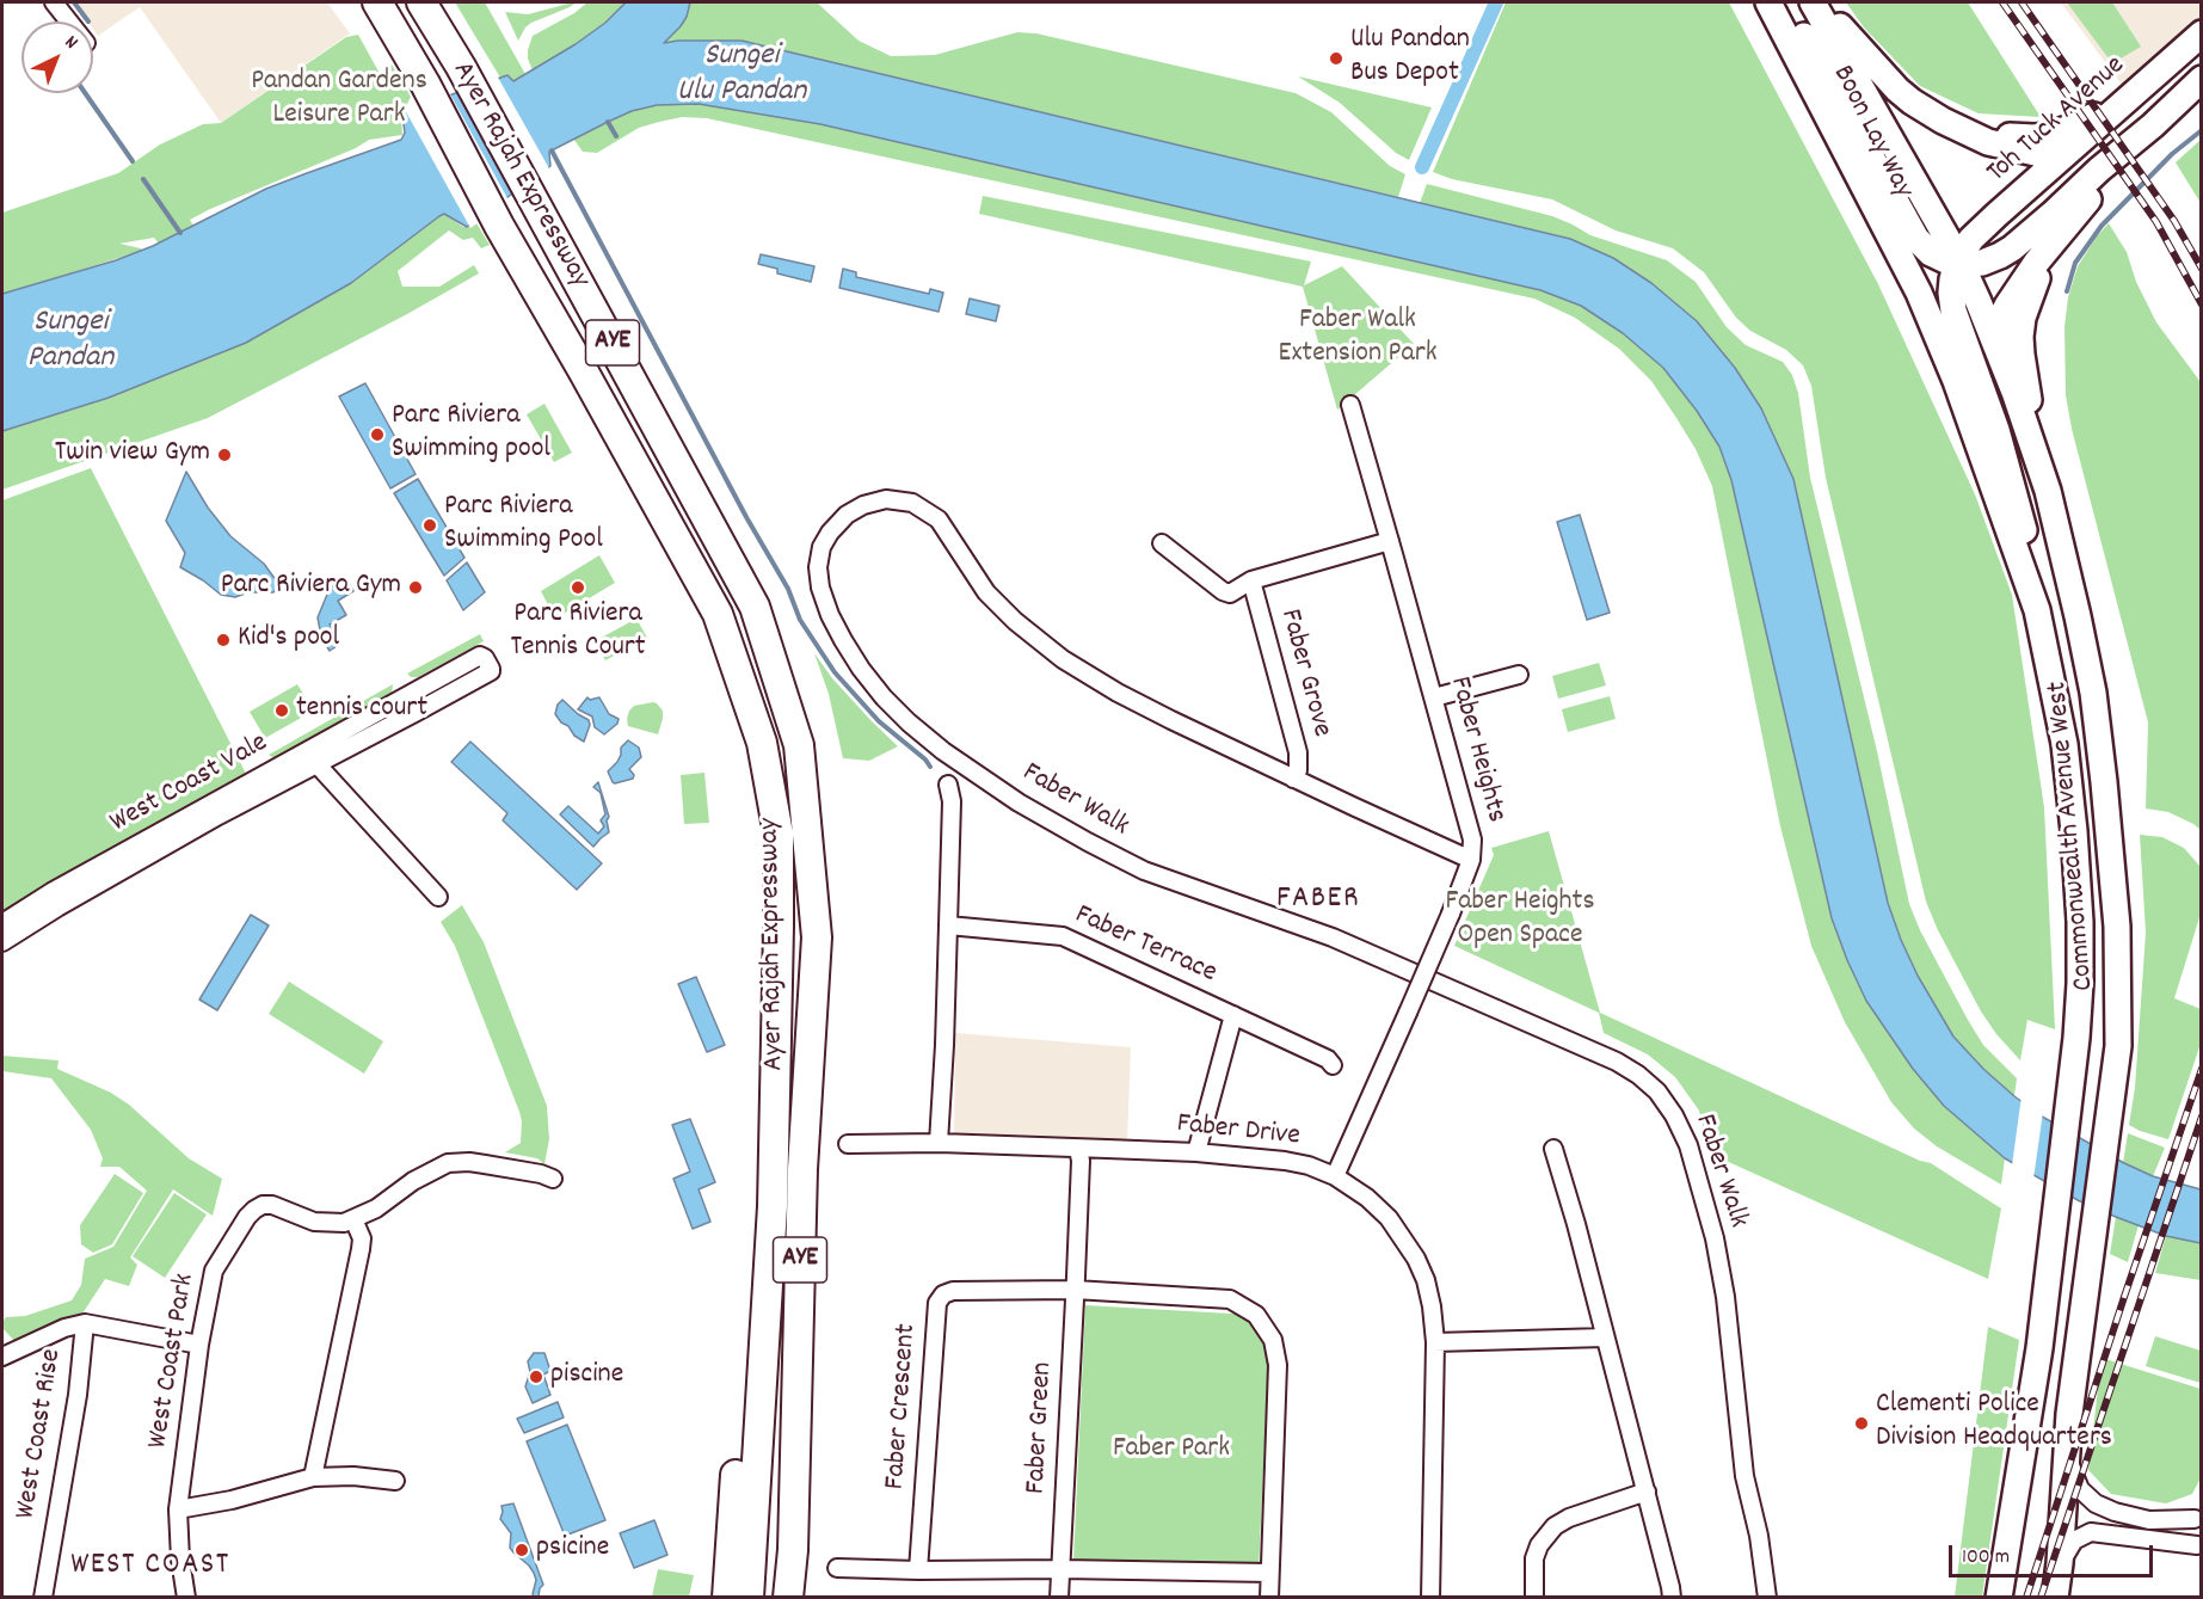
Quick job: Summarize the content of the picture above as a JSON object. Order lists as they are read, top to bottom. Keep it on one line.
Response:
{"streets":{"highway":["Ayer Rajah Expressway","AYE"],"main road":["Toh Tuck Avenue","Boon Lay Way","Commonwealth Avenue West"],"street":["Faber Grove","Faber Heights","West Coast Vale","Faber Walk","Faber Terrace","Faber Drive","West Coast Park","Faber Crescent","Faber Green","West Coast Rise"]},"crossings":[["Toh Tuck Avenue","Boon Lay Way"],["Toh Tuck Avenue","Commonwealth Avenue West"],["Boon Lay Way","Commonwealth Avenue West"],["Faber Grove","Faber Heights"],["Faber Grove","Faber Walk"],["Faber Heights","Faber Walk"],["Faber Heights","Faber Drive"],["Faber Terrace","Faber Drive"],["Faber Drive","Faber Green"],["West Coast Park","West Coast Rise"],["Faber Crescent","Faber Green"]],"districts":["FABER","WEST COAST"],"water":["Sungei Ulu Pandan","Sungei Pandan"],"parks":["Pandan Gardens Leisure Park","Faber Walk Extension Park","Faber Heights Open Space","Faber Park"],"places":["Ulu Pandan Bus Depot","Parc Riviera Swimming pool","Twin view Gym","Parc Riviera Swimming Pool","Parc Riviera Gym","Parc Riviera Tennis Court","Kid's pool","tennis court","piscine","Clementi Police Division Headquarters","psicine"],"scale_bar":"100 m","north":"top right"}
